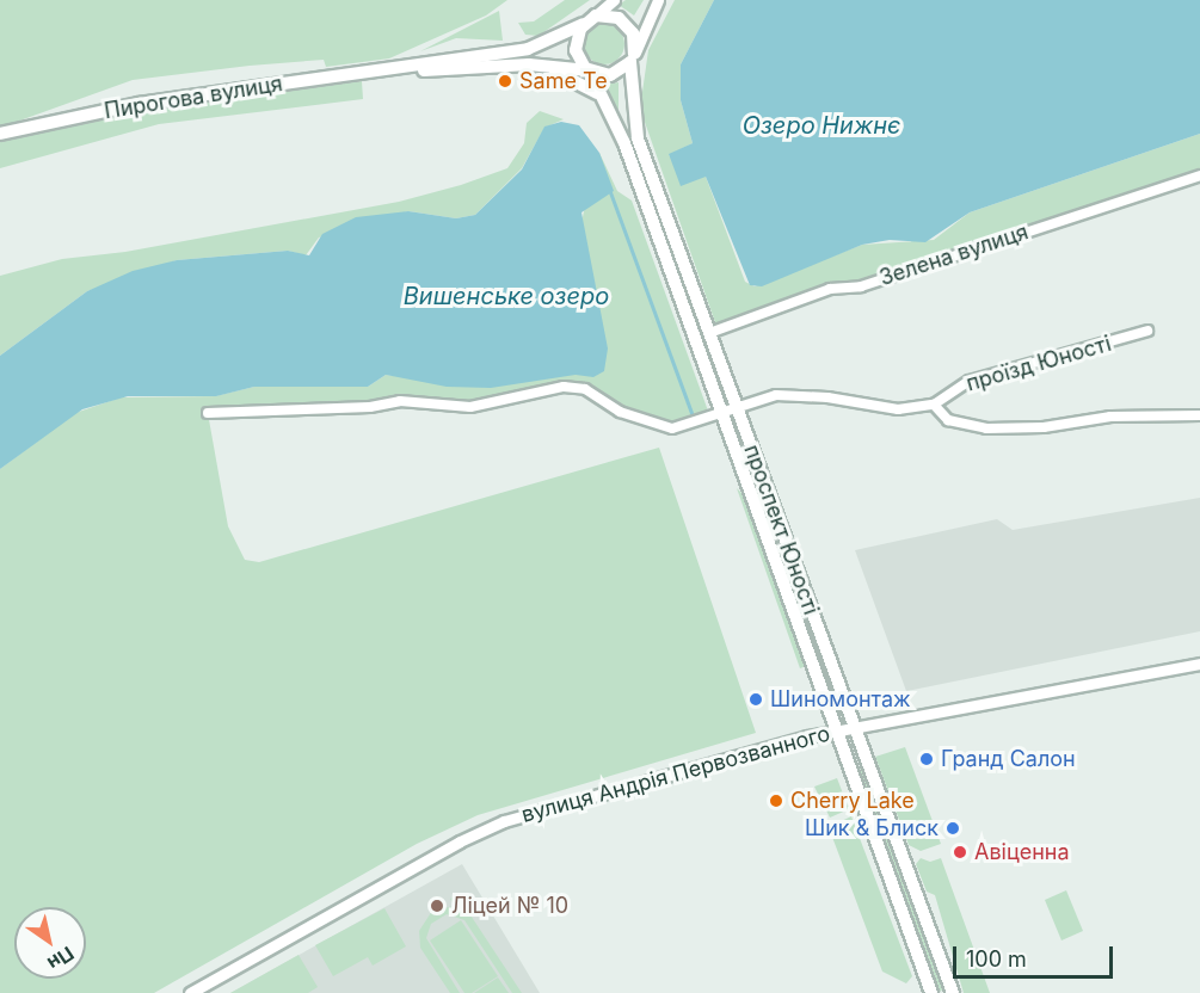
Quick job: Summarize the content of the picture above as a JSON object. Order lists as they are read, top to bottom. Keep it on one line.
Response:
{"streets":{"main road":["Пирогова вулиця","проспект Юності"],"street":["Зелена вулиця","проїзд Юності","вулиця Андрія Первозванного"]},"crossings":[["Пирогова вулиця","проспект Юності"],["Зелена вулиця","проспект Юності"],["проспект Юності","вулиця Андрія Первозванного"]],"water":["Озеро Нижнє","Вишенське озеро"],"places":["Same Te","Шиномонтаж","Гранд Салон","Cherry Lake","Шик & Блиск","Авіценна","Ліцей № 10"],"scale_bar":"100 m","north":"bottom right"}
